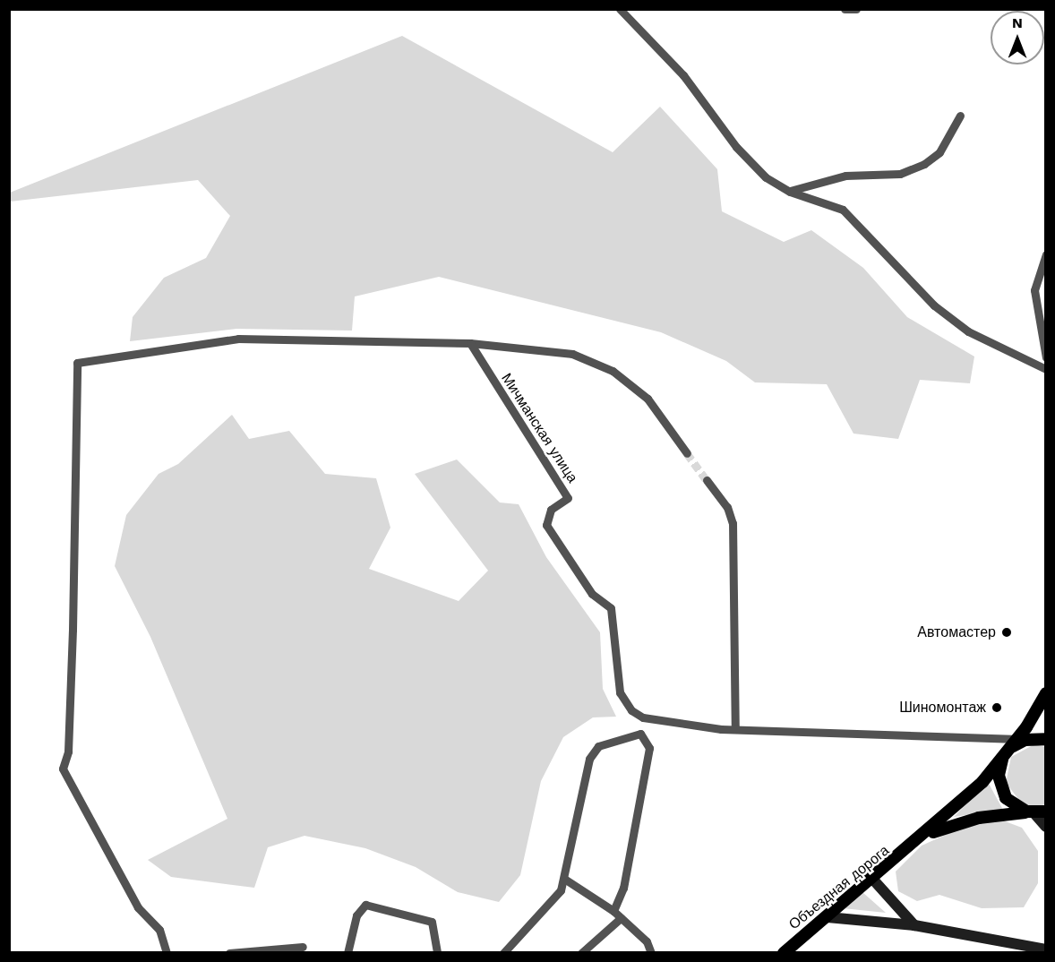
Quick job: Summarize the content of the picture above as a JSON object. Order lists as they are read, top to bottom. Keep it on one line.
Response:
{"streets":{"main road":["Объездная дорога"],"street":["Мичманская улица"]},"places":["Автомастер","Шиномонтаж"],"north":"top"}
